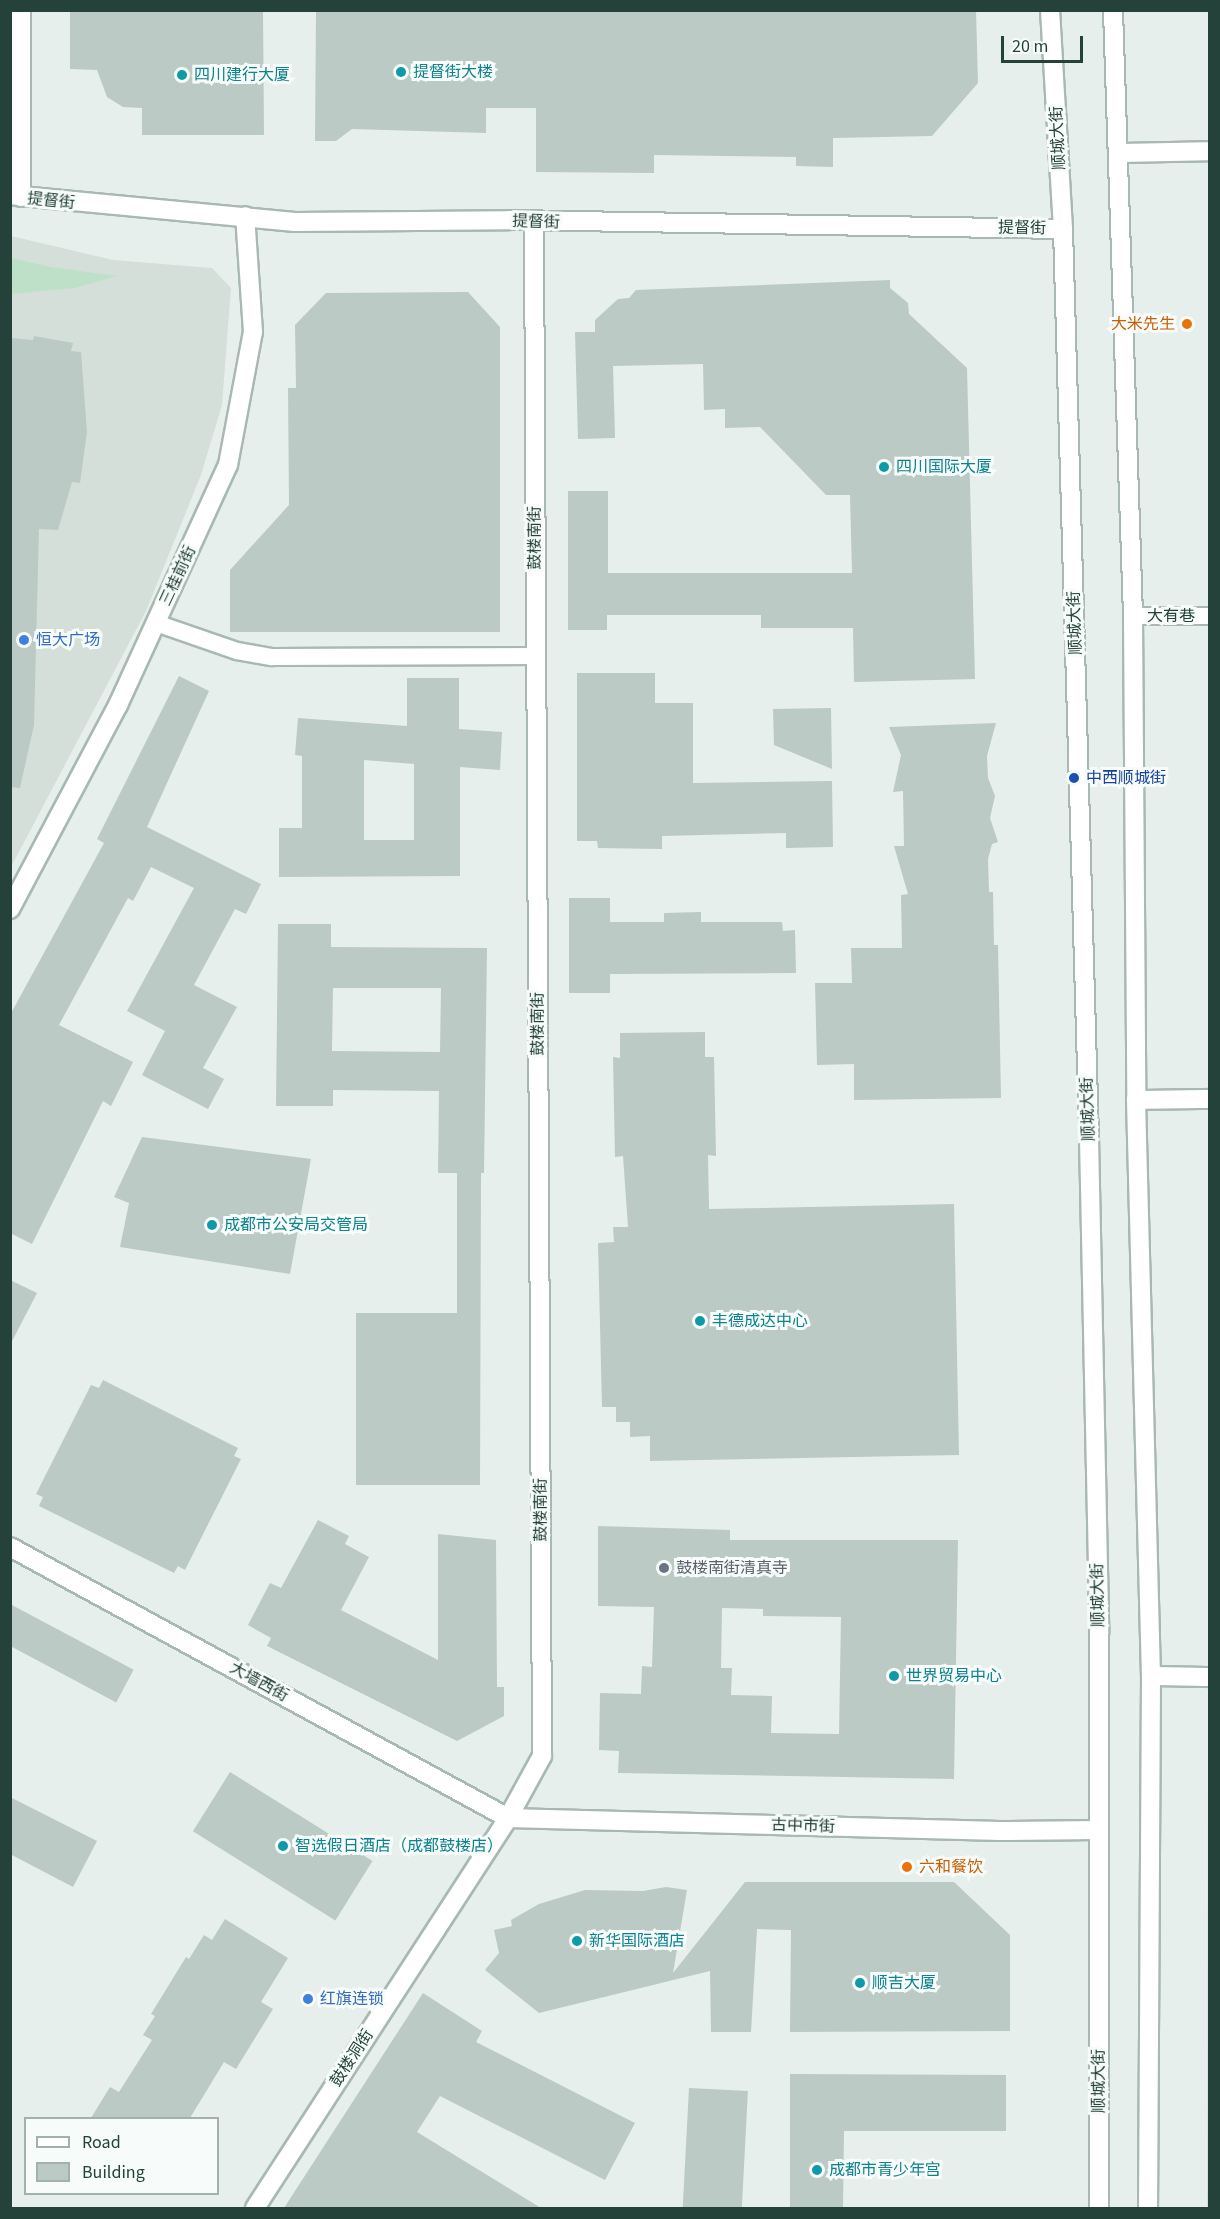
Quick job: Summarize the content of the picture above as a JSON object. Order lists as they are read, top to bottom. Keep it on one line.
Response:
{"streets":{"main road":["顺城大街","提督街","鼓楼南街","三桂前街","大墙西街","古中市街","鼓楼洞街"],"lane":["大有巷"]},"crossings":[["顺城大街","提督街"],["顺城大街","古中市街"],["提督街","鼓楼南街"],["提督街","三桂前街"],["鼓楼南街","大墙西街"],["鼓楼南街","古中市街"],["鼓楼南街","鼓楼洞街"],["大墙西街","古中市街"],["大墙西街","鼓楼洞街"],["古中市街","鼓楼洞街"]],"places":["提督街大楼","四川建行大厦","大米先生","四川国际大厦","恒大广场","中西顺城街","成都市公安局交管局","丰德成达中心","鼓楼南街清真寺","世界贸易中心","智选假日酒店（成都鼓楼店）","六和餐饮","新华国际酒店","顺吉大厦","红旗连锁","成都市青少年宫"],"legend":["Road","Building"],"scale_bar":"20 m"}
